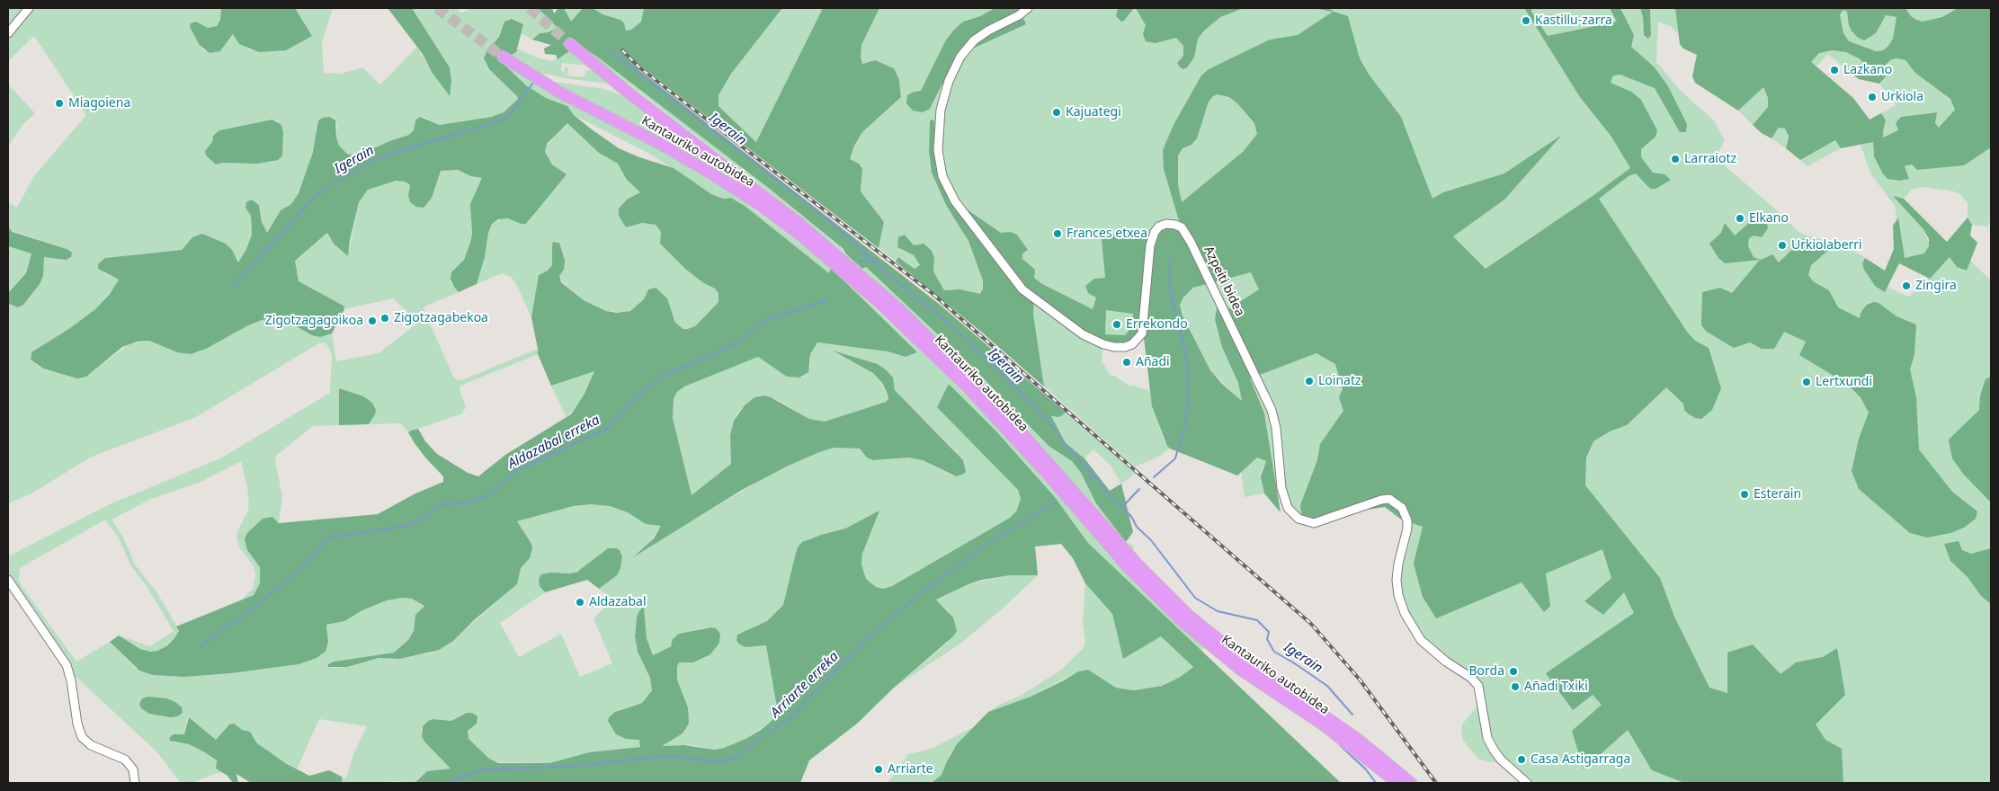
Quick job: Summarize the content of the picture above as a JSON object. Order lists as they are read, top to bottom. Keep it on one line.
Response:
{"streets":{"highway":["Kantauriko autobidea"],"main road":["Azpeiti bidea"]},"water":["Igerain","Aldazabal erreka","Arriarte erreka"],"places":["Kastillu-zarra","Lazkano","Urkiola","Miagoiena","Kajuategi","Larraiotz","Elkano","Frances etxea","Urkiolaberri","Zingira","Zigotzagabekoa","Zigotzagagoikoa","Errekondo","Añadi","Loinatz","Lertxundi","Esterain","Aldazabal","Borda","Añadi Txiki","Casa Astigarraga","Arriarte"]}
